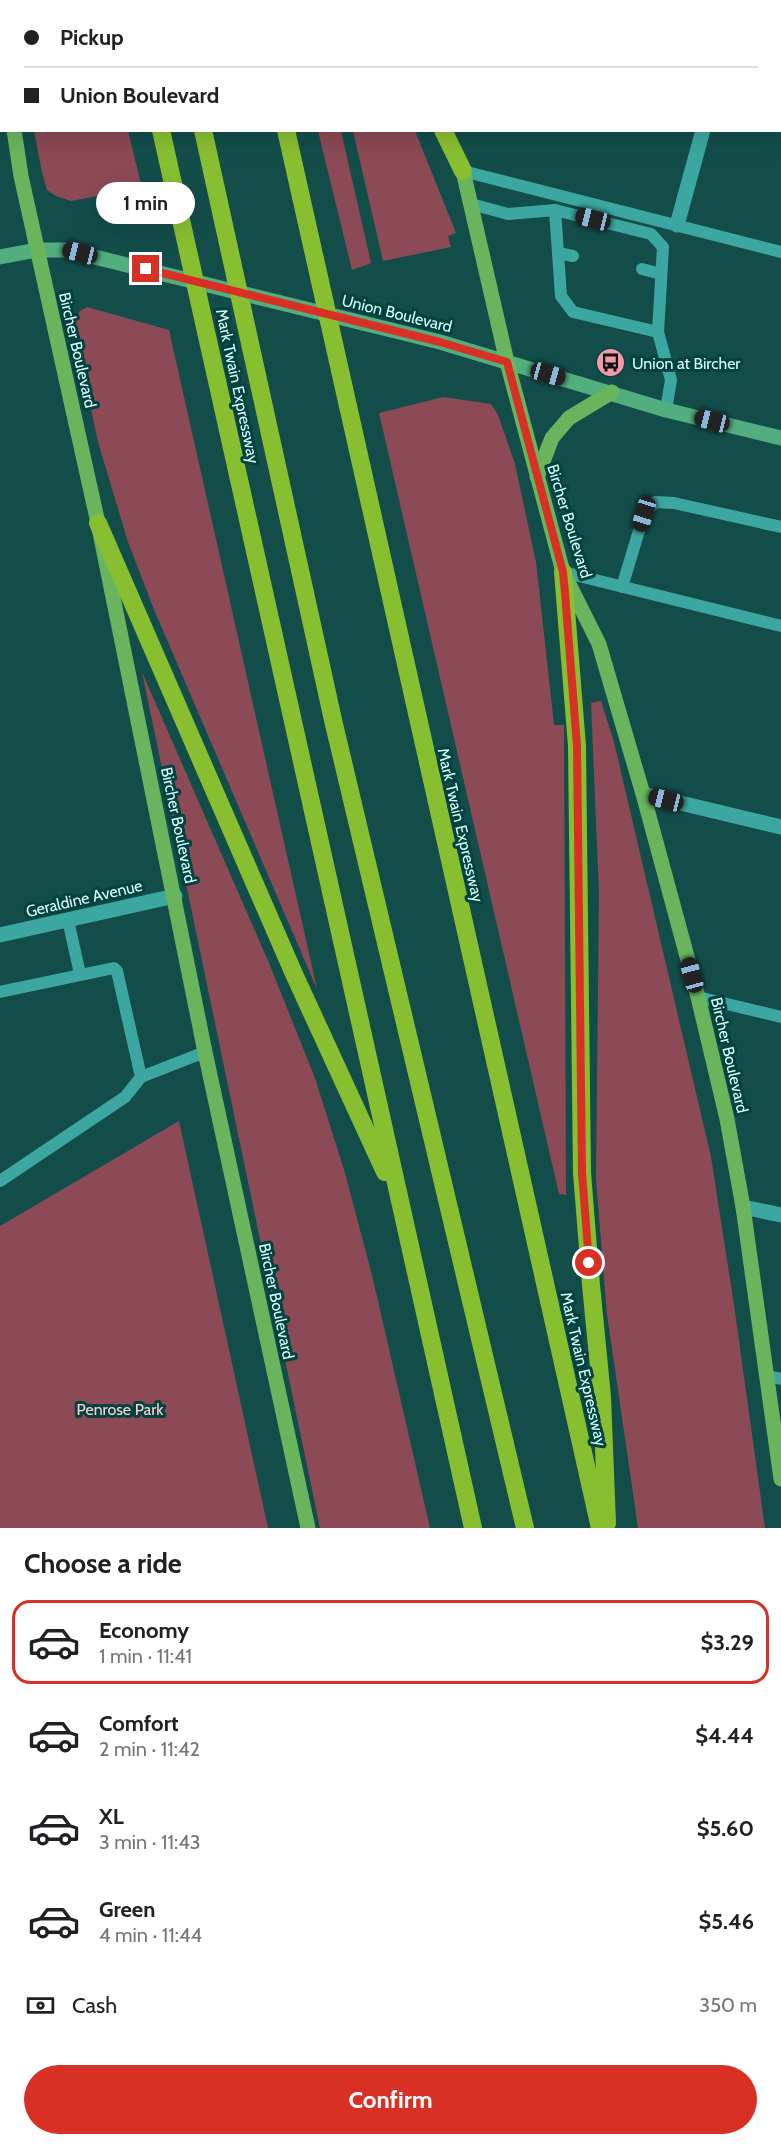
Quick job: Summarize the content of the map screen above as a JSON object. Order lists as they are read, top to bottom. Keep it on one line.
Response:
{"streets":{"highway":["Mark Twain Expressway"],"main road":["Union Boulevard","Bircher Boulevard"],"street":["Geraldine Avenue"]},"crossings":[["Union Boulevard","Bircher Boulevard"],["Bircher Boulevard","Geraldine Avenue"]],"parks":["Penrose Park"],"places":{"bus stop":["Union at Bircher"]},"page":{"banner":["Pickup","Union Boulevard"],"bubble":"1 min","heading":"Choose a ride","list":[{"name":"Economy","note":"1 min · 11:41","value":"$3.29"},{"name":"Comfort","note":"2 min · 11:42","value":"$4.44"},{"name":"XL","note":"3 min · 11:43","value":"$5.60"},{"name":"Green","note":"4 min · 11:44","value":"$5.46"}],"pay":["Cash","350 m"],"buttons":"Confirm"}}
